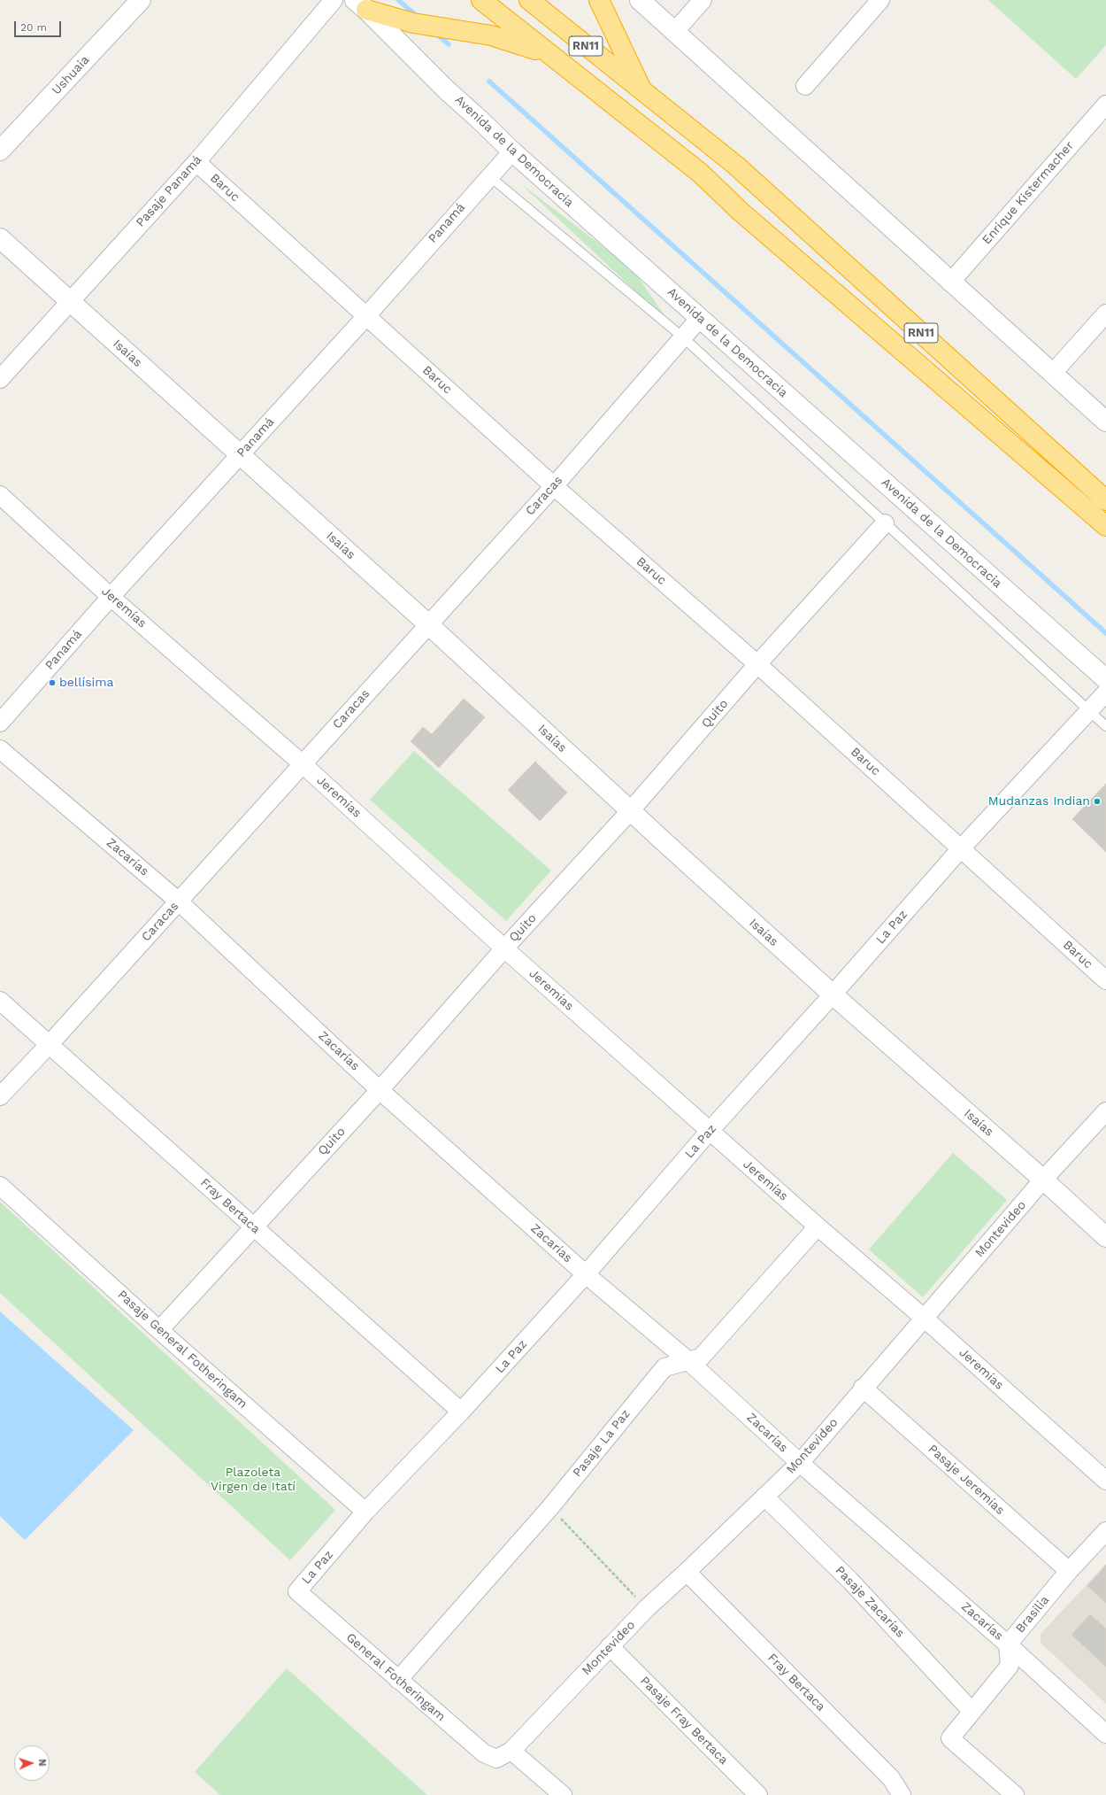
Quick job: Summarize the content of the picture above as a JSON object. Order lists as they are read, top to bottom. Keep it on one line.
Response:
{"streets":{"highway":["RN11"],"street":["Ushuaia","Avenida de la Democracia","Baruc","Pasaje Panamá","Enrique Kistermacher","Panamá","Isaías","Caracas","Jeremías","Quito","Zacarías","La Paz","Fray Bertaca","Montevideo","Pasaje General Fotheringam","Pasaje La Paz","Pasaje Jeremías","Pasaje Zacarías","Brasilia","General Fotheringam","Pasaje Fray Bertaca"]},"crossings":[["Avenida de la Democracia","Panamá"],["Avenida de la Democracia","Caracas"],["Baruc","Pasaje Panamá"],["Baruc","Panamá"],["Baruc","Caracas"],["Baruc","Quito"],["Baruc","La Paz"],["Pasaje Panamá","Isaías"],["Panamá","Isaías"],["Panamá","Jeremías"],["Isaías","Caracas"],["Isaías","Quito"],["Isaías","La Paz"],["Isaías","Montevideo"],["Caracas","Jeremías"],["Caracas","Zacarías"],["Caracas","Fray Bertaca"],["Jeremías","Quito"],["Jeremías","La Paz"],["Jeremías","Montevideo"],["Jeremías","Pasaje La Paz"],["Quito","Zacarías"],["Quito","Fray Bertaca"],["Quito","Pasaje General Fotheringam"],["Zacarías","La Paz"],["Zacarías","Montevideo"],["Zacarías","Pasaje La Paz"],["Zacarías","Brasilia"],["La Paz","Fray Bertaca"],["La Paz","Pasaje General Fotheringam"],["La Paz","General Fotheringam"],["Fray Bertaca","Montevideo"],["Montevideo","Pasaje Jeremías"],["Montevideo","Pasaje Zacarías"],["Montevideo","General Fotheringam"],["Montevideo","Pasaje Fray Bertaca"],["Pasaje La Paz","General Fotheringam"],["Pasaje Jeremías","Brasilia"],["Pasaje Zacarías","Brasilia"]],"parks":["Plazoleta Virgen de Itatí"],"places":["bellísima","Mudanzas Indian"],"scale_bar":"20 m","north":"right"}
